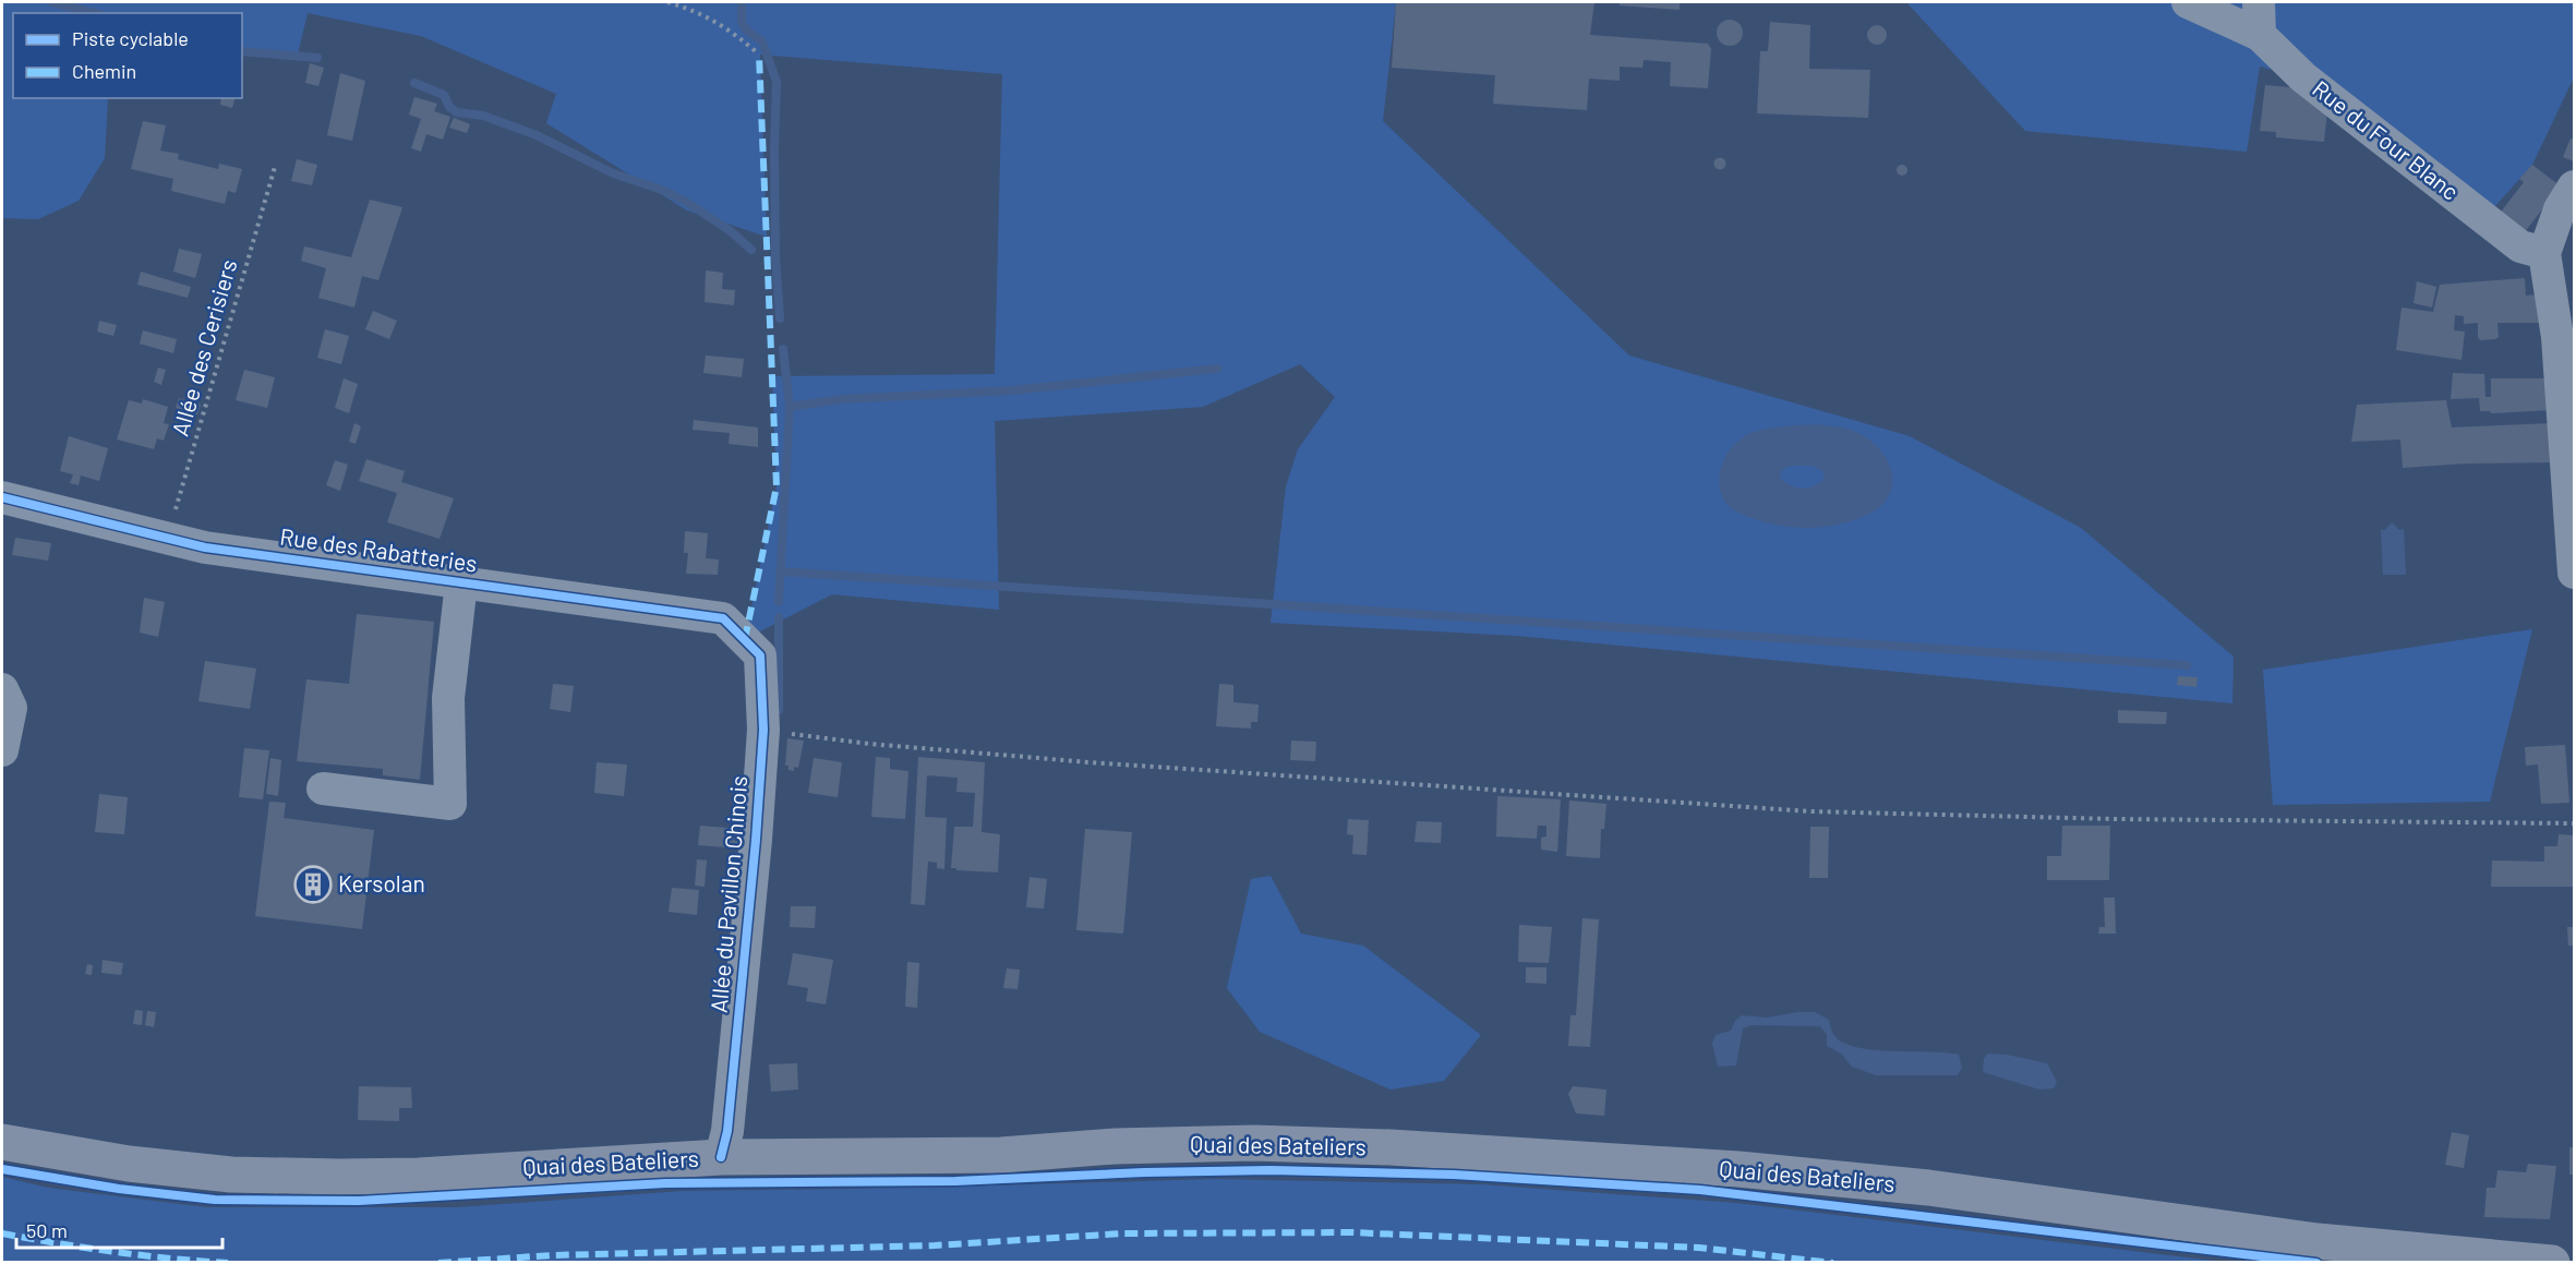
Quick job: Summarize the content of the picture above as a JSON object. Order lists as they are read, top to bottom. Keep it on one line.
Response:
{"streets":{"main road":["Quai des Bateliers"],"street":["Rue du Four Blanc","Rue des Rabatteries","Allée du Pavillon Chinois"],"path":["Allée des Cerisiers"]},"crossings":[["Allée des Cerisiers","Rue des Rabatteries"],["Rue des Rabatteries","Allée du Pavillon Chinois"],["Allée du Pavillon Chinois","Quai des Bateliers"]],"places":{"building":["Kersolan"]},"legend":["Piste cyclable","Chemin"],"scale_bar":"50 m"}
